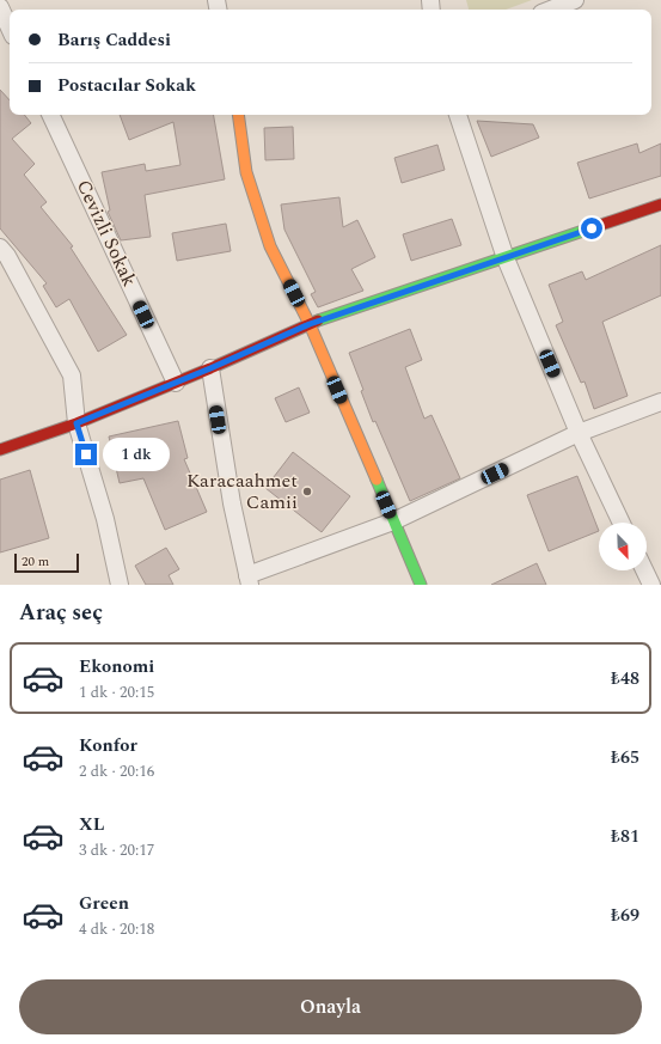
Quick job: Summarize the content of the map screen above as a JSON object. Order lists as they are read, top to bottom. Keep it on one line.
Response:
{"streets":{"street":["Cevizli Sokak"]},"places":["Karacaahmet Camii"],"scale_bar":"20 m","north":"bottom right","page":{"banner":["Barış Caddesi","Postacılar Sokak"],"bubble":"1 dk","scale":"20 m","heading":"Araç seç","list":[{"name":"Ekonomi","note":"1 dk · 20:15","value":"₺48"},{"name":"Konfor","note":"2 dk · 20:16","value":"₺65"},{"name":"XL","note":"3 dk · 20:17","value":"₺81"},{"name":"Green","note":"4 dk · 20:18","value":"₺69"}],"buttons":"Onayla"}}
